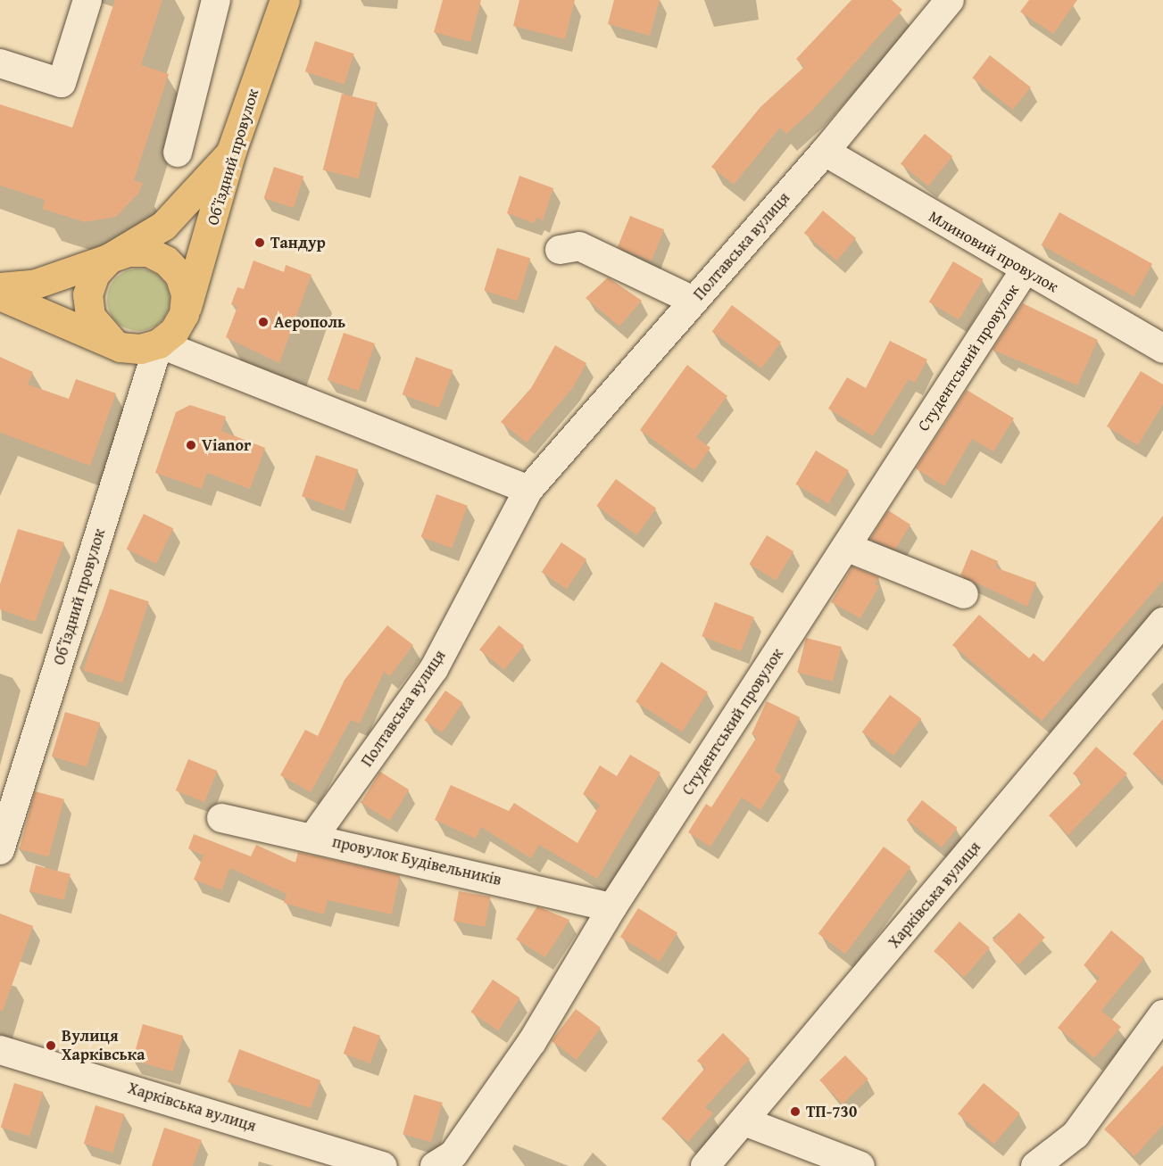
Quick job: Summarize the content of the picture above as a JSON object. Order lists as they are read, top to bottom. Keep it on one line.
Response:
{"streets":{"main road":["Обʼїздний провулок"],"street":["Полтавська вулиця","Млиновий провулок","Студентський провулок","провулок Будівельників","Харківська вулиця"]},"crossings":[["Полтавська вулиця","Млиновий провулок"],["Полтавська вулиця","провулок Будівельників"],["Млиновий провулок","Студентський провулок"],["Студентський провулок","провулок Будівельників"]],"places":["Тандур","Аерополь","Vianor","Вулиця Харківська","ТП-730"]}
